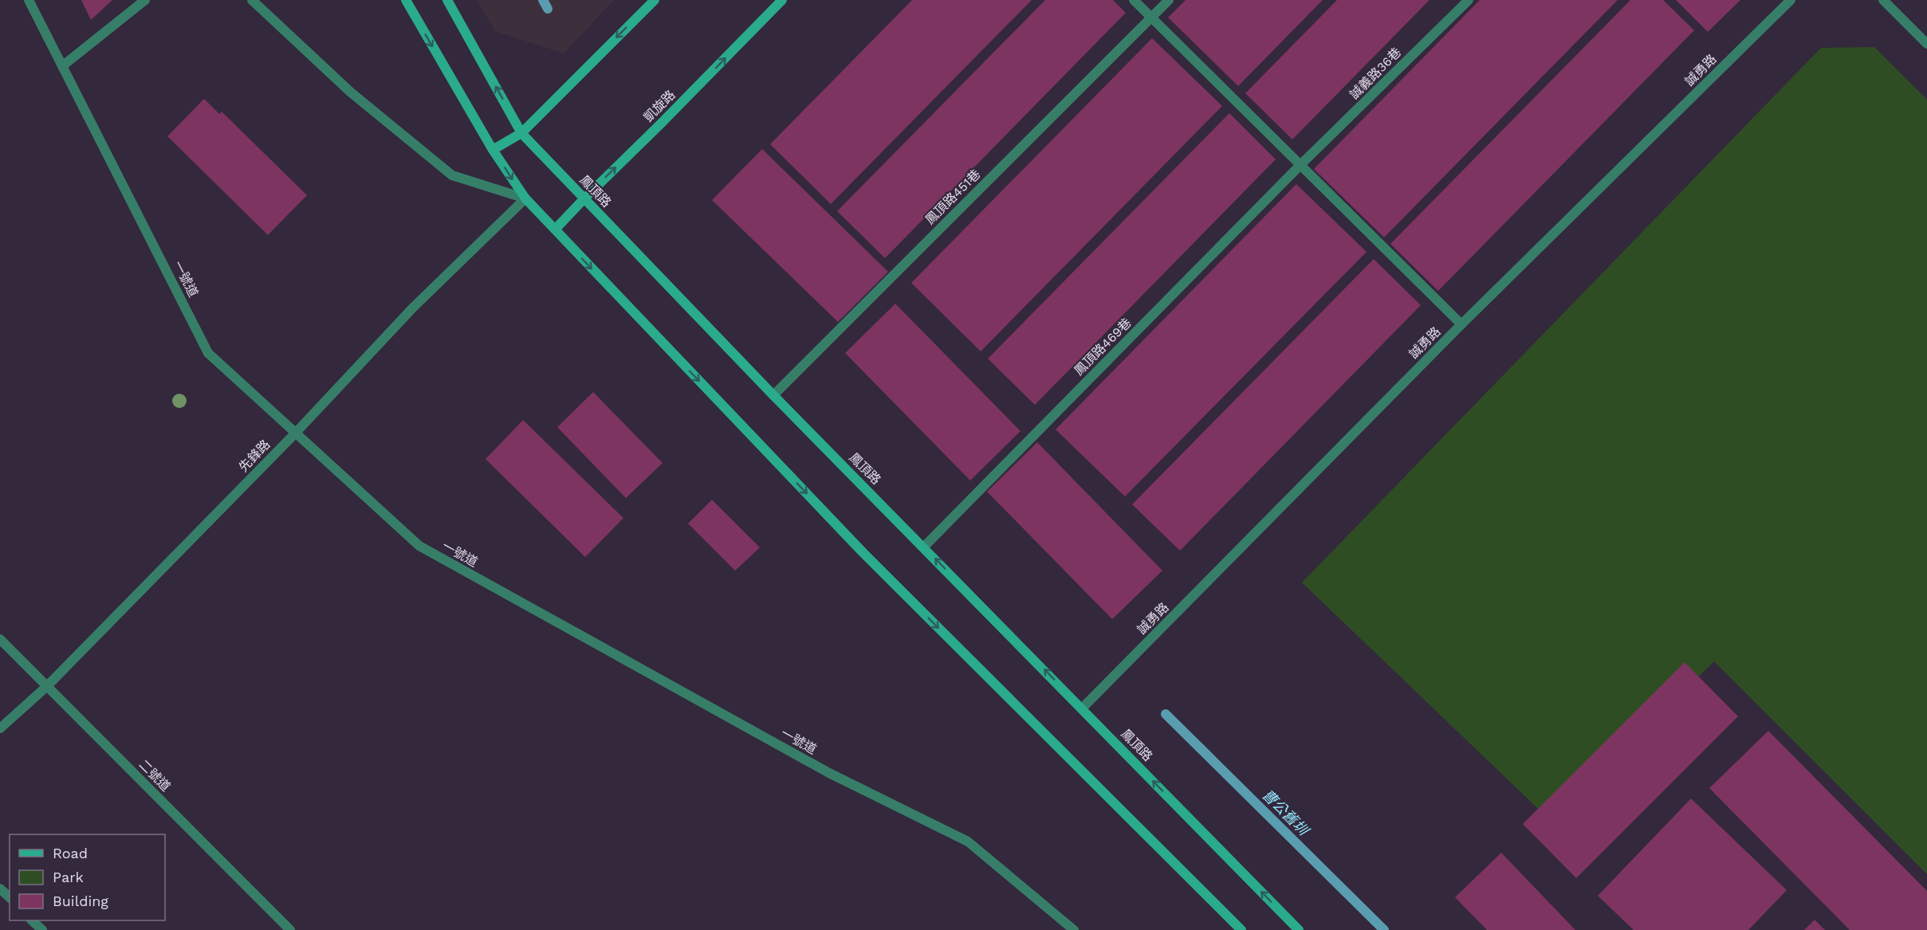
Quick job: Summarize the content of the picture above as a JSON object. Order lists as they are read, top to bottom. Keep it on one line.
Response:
{"streets":{"main road":["凱旋路","鳳頂路"],"street":["誠勇路","誠義路36巷","鳳頂路451巷","一號道","鳳頂路469巷","先鋒路","二號道"]},"crossings":[["誠勇路","鳳頂路"],["誠義路36巷","鳳頂路469巷"],["凱旋路","鳳頂路"],["鳳頂路","鳳頂路451巷"],["鳳頂路","鳳頂路469巷"],["一號道","先鋒路"],["先鋒路","二號道"]],"one_way":["凱旋路"],"water":["曹公舊圳"],"legend":["Road","Park","Building"]}
